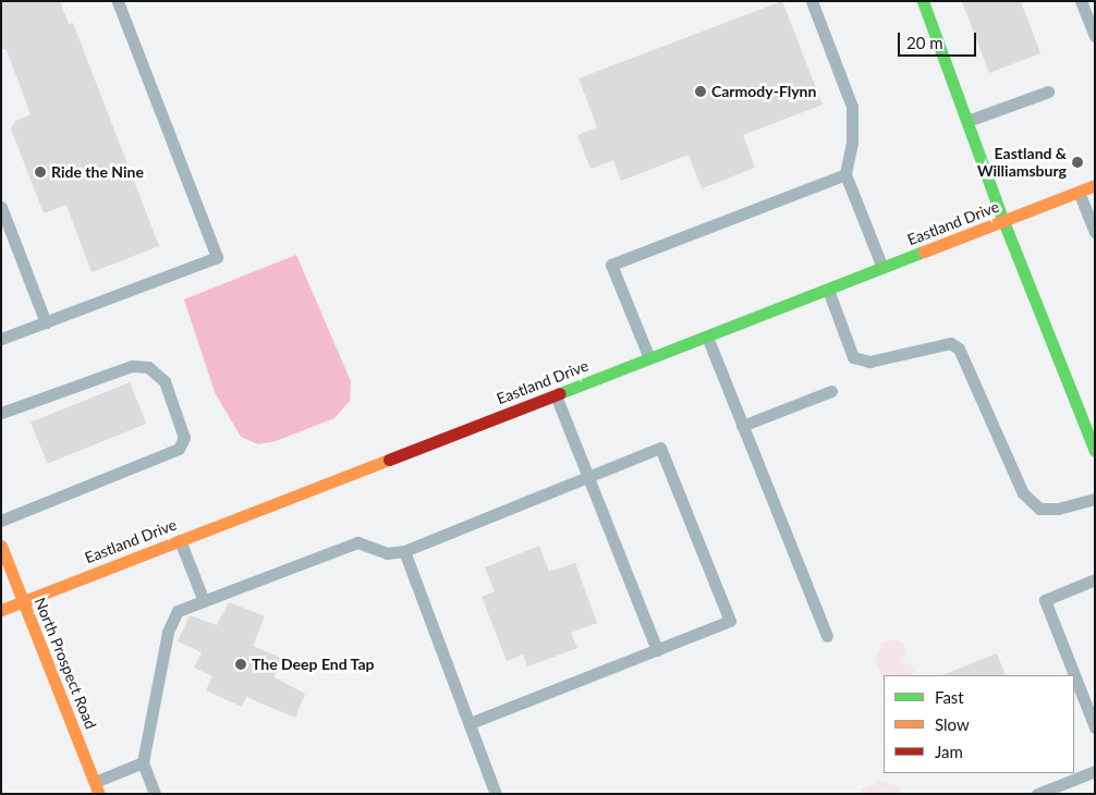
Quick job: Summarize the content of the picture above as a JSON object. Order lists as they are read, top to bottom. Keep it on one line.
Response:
{"streets":{"main road":["Eastland Drive","North Prospect Road"]},"crossings":[["Eastland Drive","North Prospect Road"]],"places":["Carmody-Flynn","Eastland & Williamsburg","Ride the Nine","The Deep End Tap"],"legend":["Fast","Slow","Jam"],"scale_bar":"20 m"}
